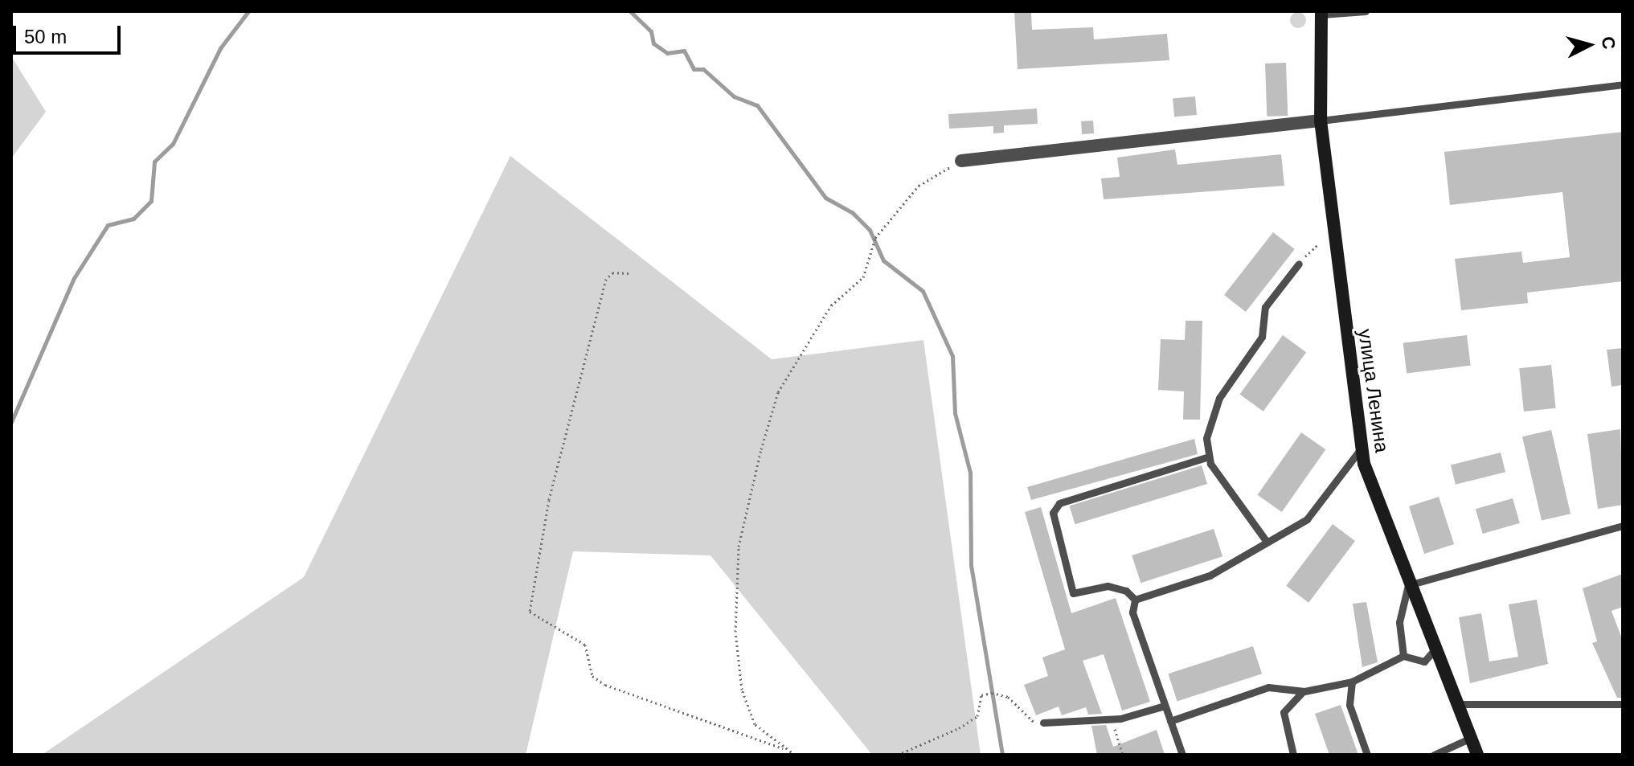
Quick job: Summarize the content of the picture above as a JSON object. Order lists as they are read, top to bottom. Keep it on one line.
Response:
{"streets":{"street":["улица Ленина"]},"scale_bar":"50 m","north":"right"}
